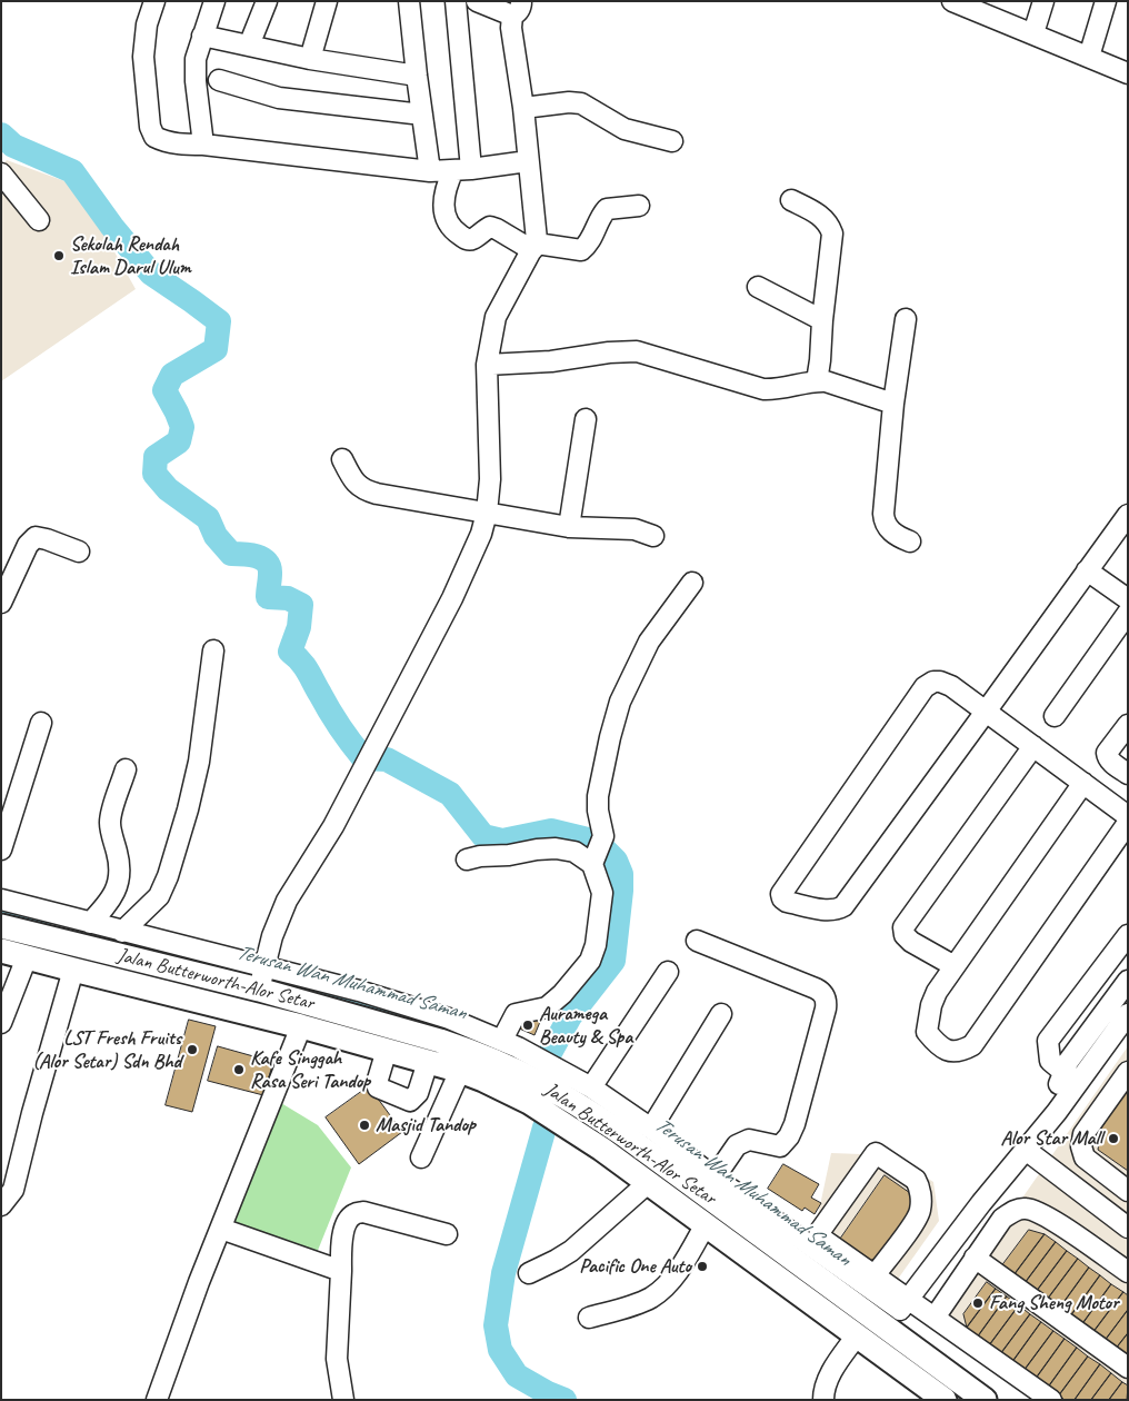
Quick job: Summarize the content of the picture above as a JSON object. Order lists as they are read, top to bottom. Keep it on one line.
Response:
{"streets":{"main road":["Jalan Butterworth-Alor Setar"]},"water":["Terusan Wan Muhammad Saman"],"places":["Sekolah Rendah Islam Darul Ulum","Auramega Beauty & Spa","LST Fresh Fruits (Alor Setar) Sdn Bhd","Kafe Singgah Rasa Seri Tandop","Masjid Tandop","Alor Star Mall","Pacific One Auto","Fang Sheng Motor"]}
